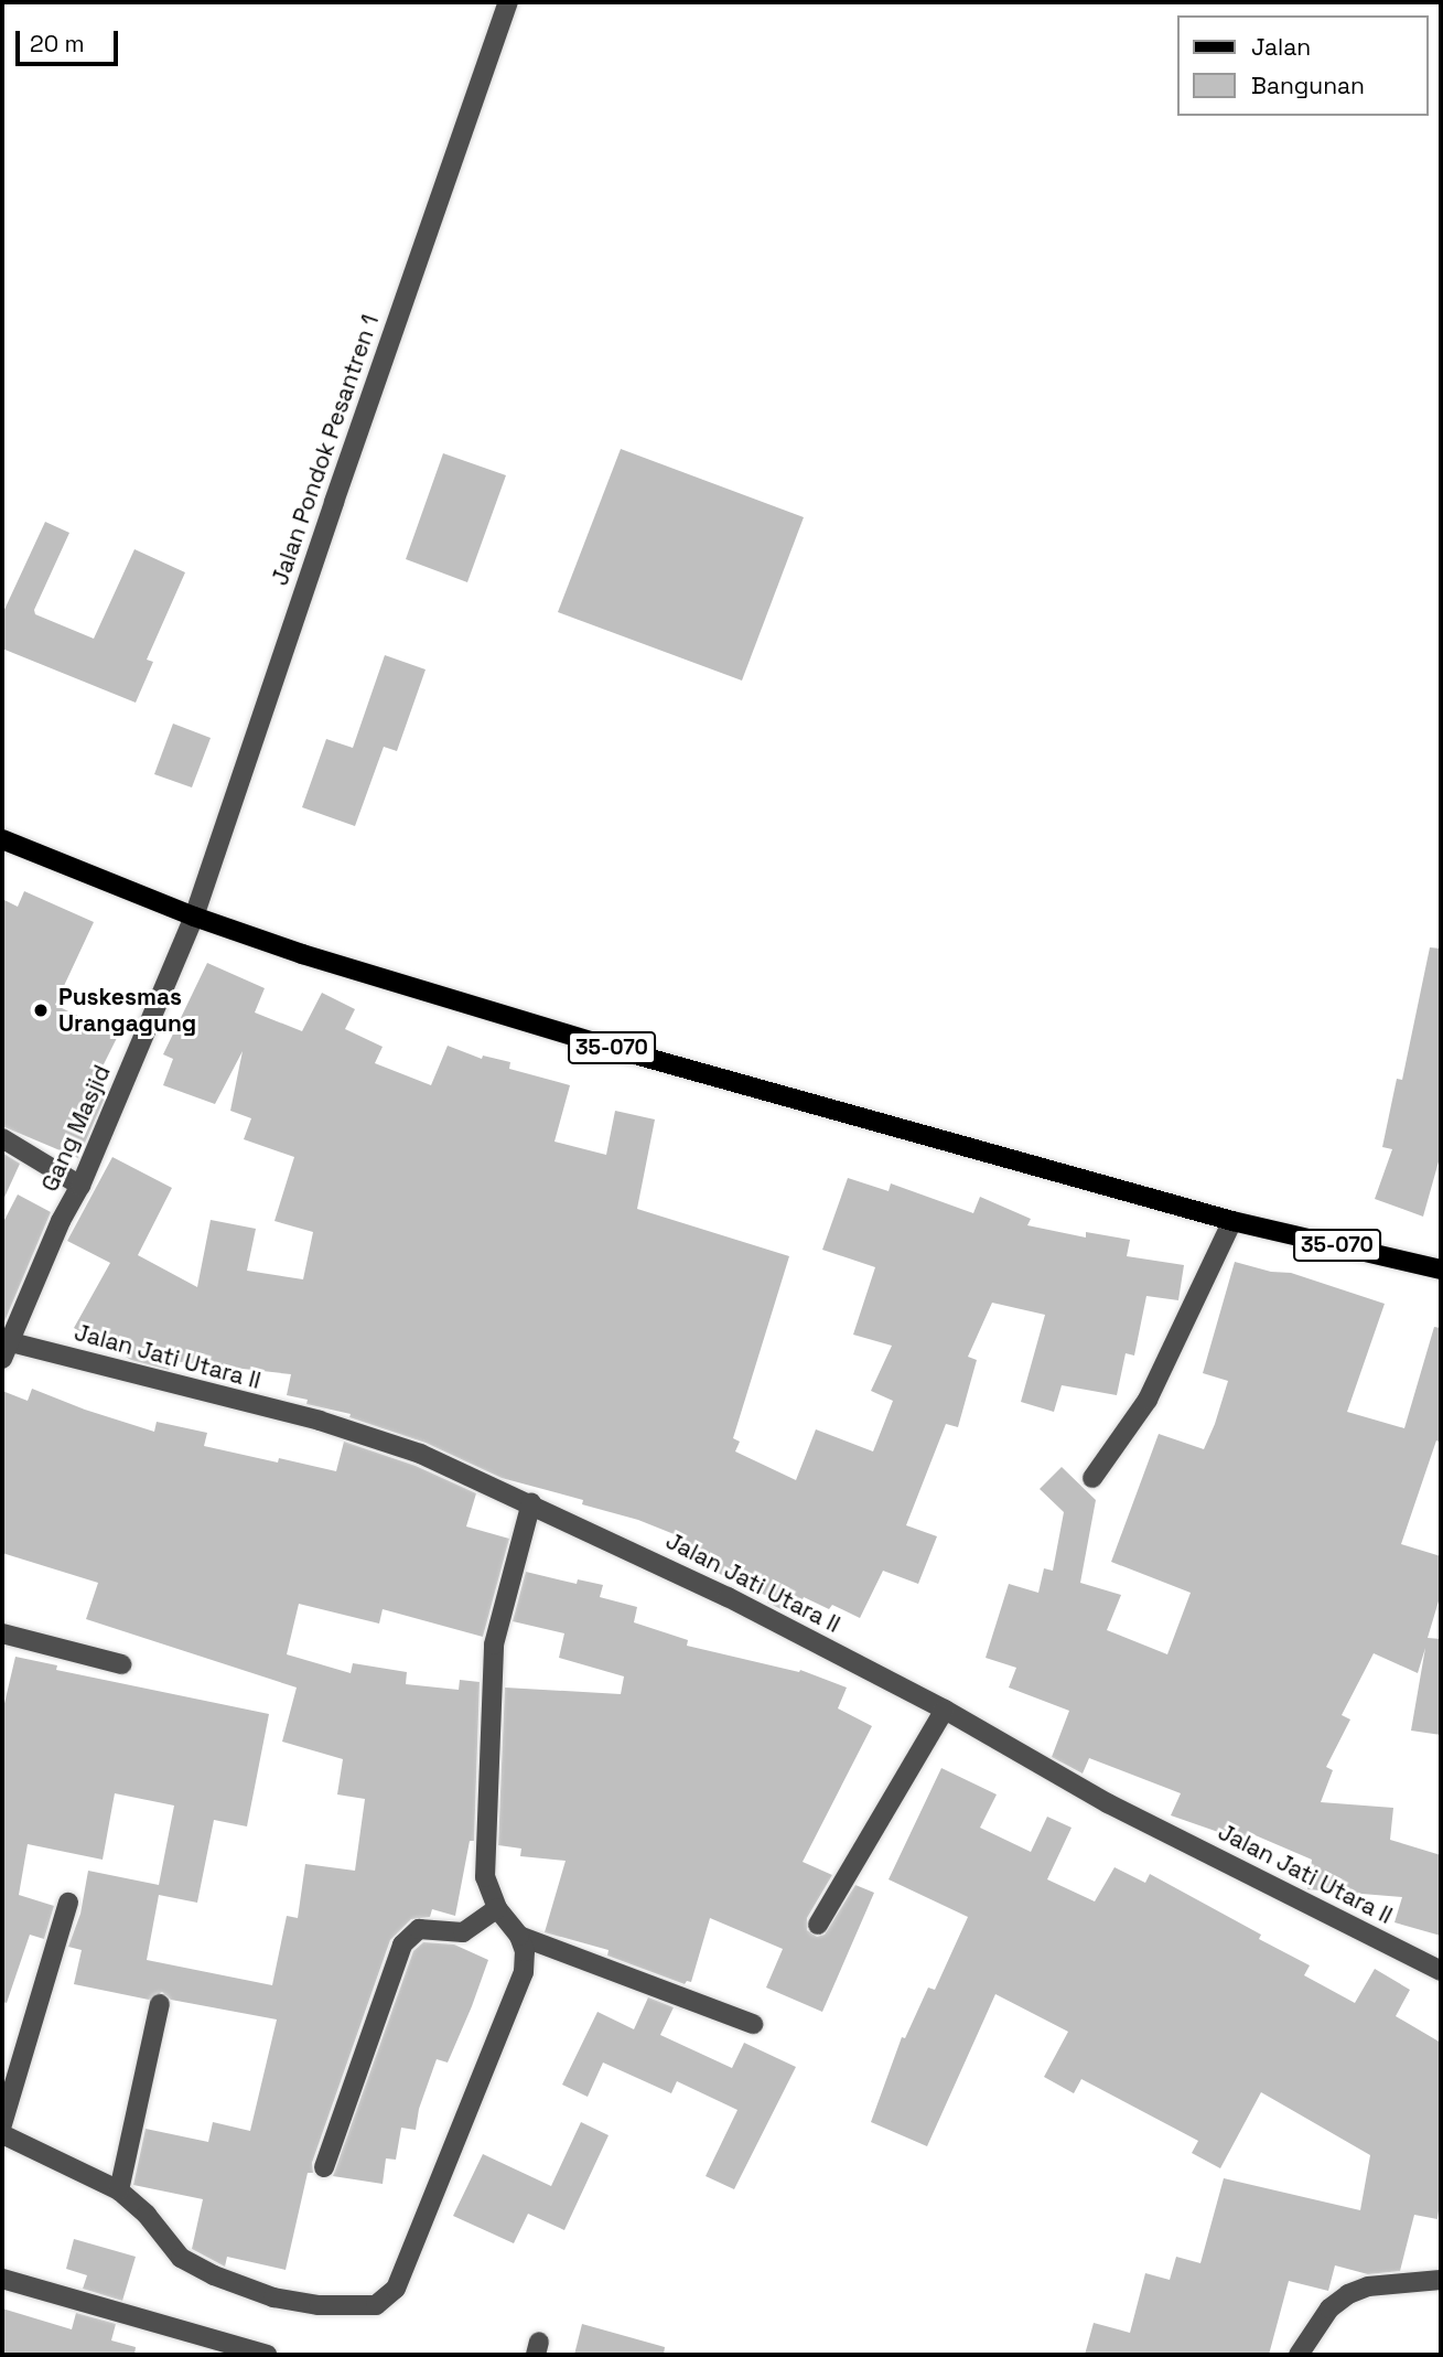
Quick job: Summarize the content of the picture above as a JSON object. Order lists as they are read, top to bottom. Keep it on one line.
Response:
{"streets":{"main road":["35-070"],"street":["Jalan Pondok Pesantren 1","Gang Masjid","Jalan Jati Utara II"]},"crossings":[["Jalan Pondok Pesantren 1","35-070"],["Jalan Pondok Pesantren 1","Gang Masjid"],["35-070","Gang Masjid"],["Gang Masjid","Jalan Jati Utara II"]],"places":["Puskesmas Urangagung"],"legend":["Jalan","Bangunan"],"scale_bar":"20 m"}
